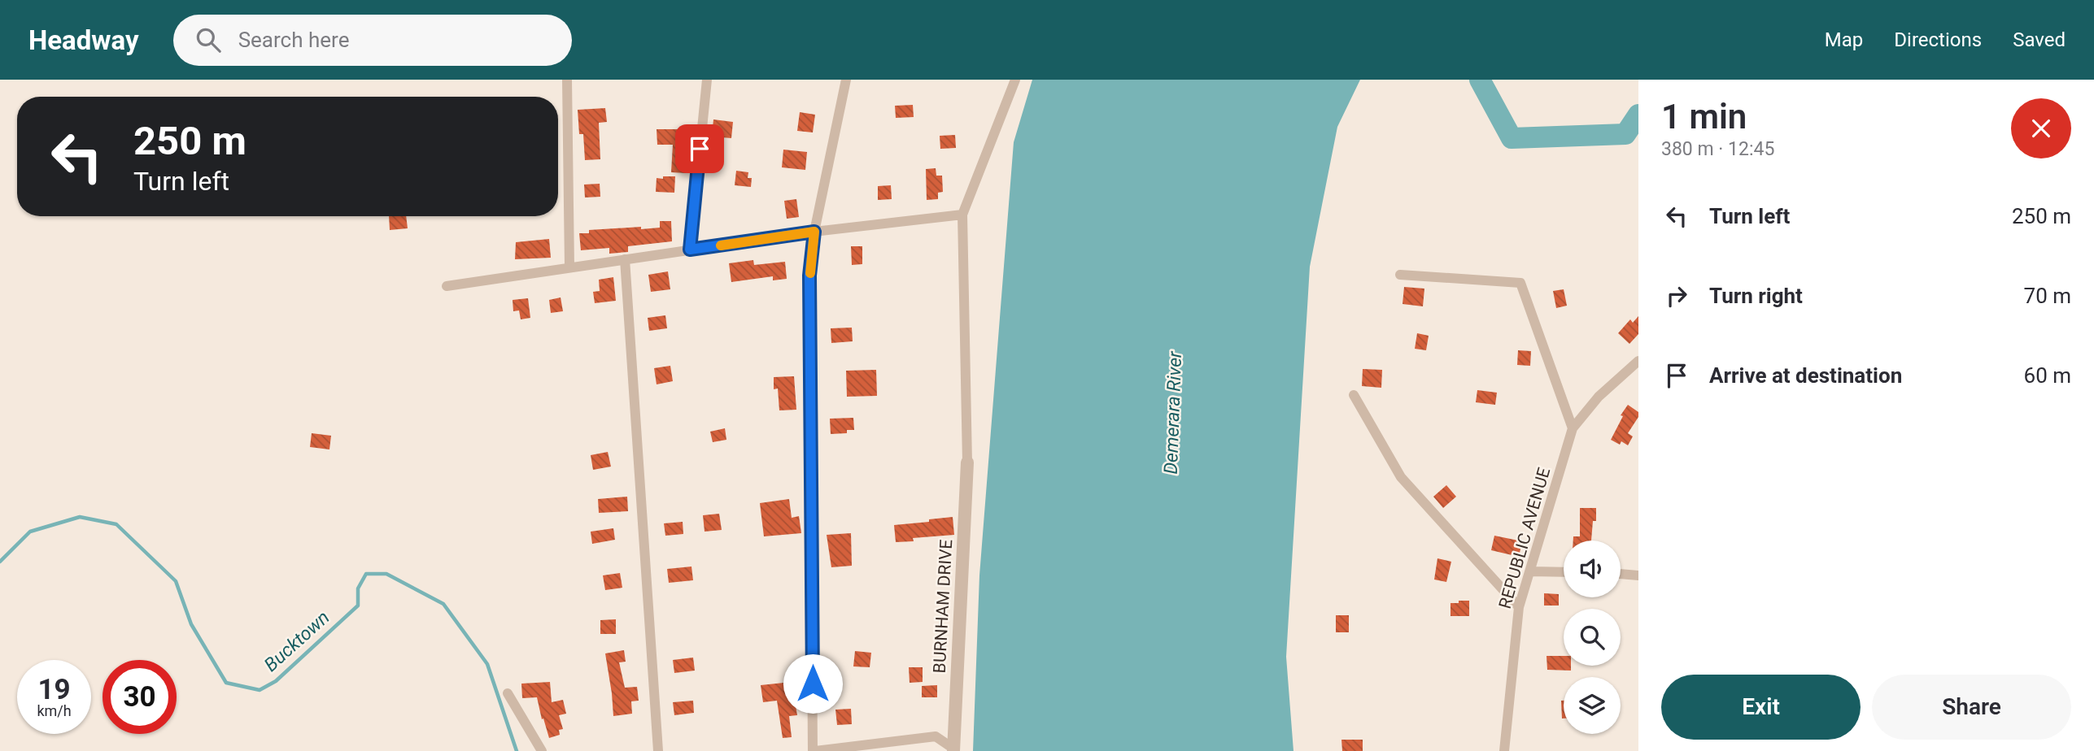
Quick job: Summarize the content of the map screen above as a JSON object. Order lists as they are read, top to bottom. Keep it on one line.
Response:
{"streets":{"street":["REPUBLIC AVENUE","BURNHAM DRIVE"]},"water":["Demerara River","Bucktown"],"page":{"header":"Headway","search":"Search here","nav":["Map","Directions","Saved"],"heading":["1 min","380 m · 12:45"],"turn":["250 m","Turn left"],"list":[{"name":"Turn left","value":"250 m"},{"name":"Turn right","value":"70 m"},{"name":"Arrive at destination","value":"60 m"}],"speed":"19 km/h","limit":"30","buttons":["Exit","Share"]}}
